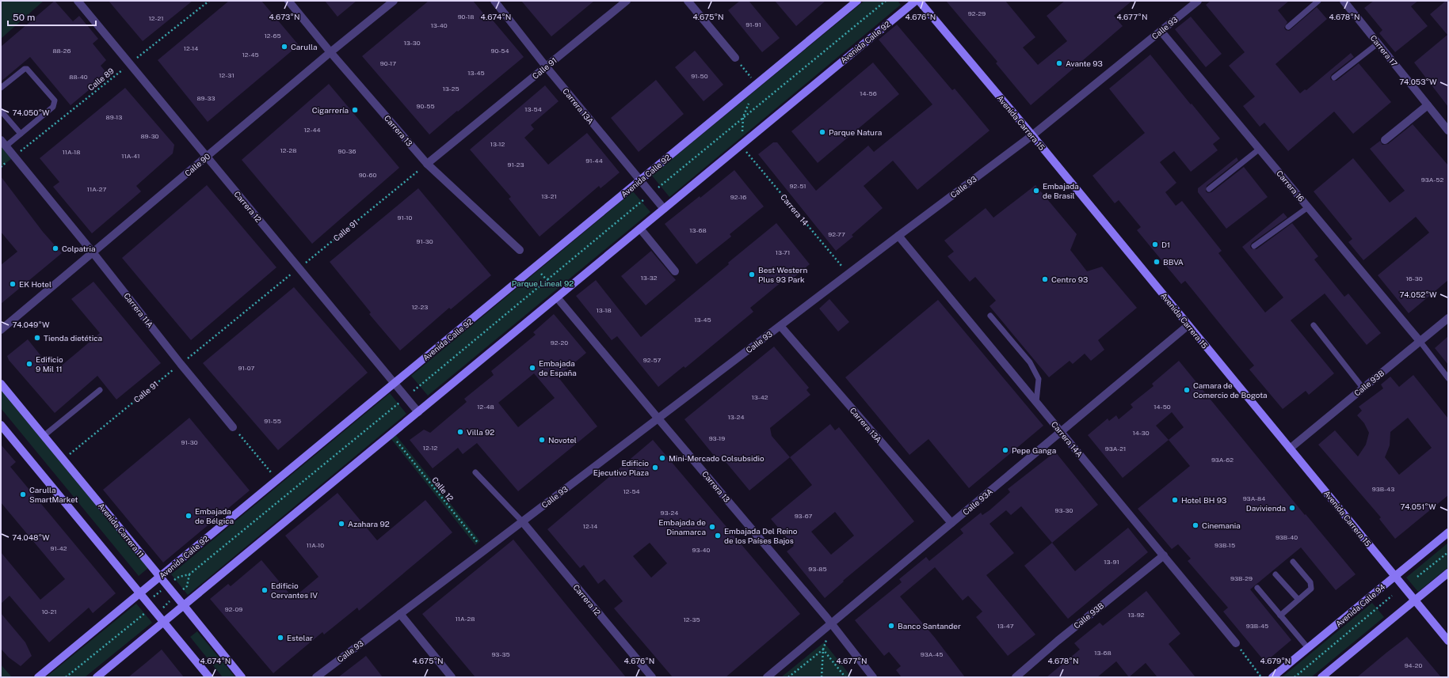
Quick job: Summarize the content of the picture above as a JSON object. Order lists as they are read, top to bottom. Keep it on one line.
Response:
{"streets":{"main road":["Avenida Calle 92","Avenida Carrera 15","Avenida Carrera 11","Avenida Calle 94"],"street":["Calle 93","Carrera 17","Calle 91","Carrera 13A","Carrera 13","Calle 90","Carrera 16","Carrera 12","Carrera 11A","Calle 93B","Carrera 14A","Calle 93A"],"path":["Calle 89","Carrera 14","Calle 12"]},"crossings":[["Calle 93","Carrera 13A"],["Calle 93","Avenida Carrera 15"],["Calle 93","Carrera 13"],["Calle 93","Carrera 16"],["Calle 93","Carrera 12"],["Calle 93","Carrera 14"],["Calle 93","Carrera 14A"],["Calle 93","Calle 12"],["Avenida Calle 92","Carrera 13A"],["Avenida Calle 92","Carrera 13"],["Avenida Calle 92","Carrera 12"],["Avenida Calle 92","Carrera 14"],["Avenida Calle 92","Calle 12"],["Avenida Calle 92","Avenida Carrera 11"],["Calle 91","Carrera 13A"],["Calle 91","Carrera 13"],["Calle 91","Carrera 12"],["Calle 91","Carrera 11A"],["Calle 91","Avenida Carrera 11"],["Calle 89","Carrera 12"],["Calle 89","Carrera 11A"],["Carrera 13A","Calle 93A"],["Avenida Carrera 15","Calle 93B"],["Avenida Carrera 15","Calle 93A"],["Avenida Carrera 15","Avenida Calle 94"],["Carrera 13","Calle 90"],["Carrera 13","Calle 93A"],["Calle 90","Carrera 12"],["Calle 90","Carrera 11A"],["Carrera 16","Calle 93B"],["Calle 93B","Carrera 14A"],["Carrera 14A","Calle 93A"]],"parks":["Parque Lineal 92"],"places":["Carulla","Avante 93","Cigarrería","Parque Natura","Embajada de Brasil","D1","Colpatria","BBVA","Best Western Plus 93 Park","Centro 93","EK Hotel","Tienda dietética","Edificio 9 Mil 11","Embajada de España","Camara de Comercio de Bogota","Villa 92","Novotel","Pepe Ganga","Mini-Mercado Colsubsidio","Edificio Ejecutivo Plaza","Carulla SmartMarket","Hotel BH 93","Davivienda","Embajada de Bélgica","Azahara 92","Cinemania","Embajada de Dinamarca","Embajada Del Reino de los Países Bajos","Edificio Cervantes IV","Banco Santander","Estelar"],"house_numbers":["92-29","90-18","12-21","91-91","13-40","12-65","13-30","12-14","88-26","90-54","12-45","90-17","13-45","12-31","91-50","88-40","13-25","14-56","89-33","90-55","13-54","89-13","12-44","89-30","13-12","12-28","90-36","11A-18","11A-41","91-44","91-23","90-60","93A-52","92-51","11A-27","13-21","92-16","91-10","13-68","92-77","91-30","13-71","13-32","16-30","12-23","13-18","13-45","92-20","92-57","91-07","13-42","12-48","14-50","13-24","91-55","14-30","93-19","91-30","12-12","93A-21","93A-62","93B-43","12-54","93A-84","93-30","93-24","93-67","12-14","93B-40","11A-10","93B-15","91-42","93-40","13-91","93-85","93B-29","92-09","10-21","13-92","11A-28","12-35","13-47","93B-45","13-68","93-35","93A-45","94-20"],"scale_bar":"50 m","coordinates":["4.673°N","4.674°N","4.675°N","4.676°N","4.677°N","4.678°N","74.053°W","74.050°W","74.052°W","74.049°W","74.051°W","74.048°W","4.679°N"]}
